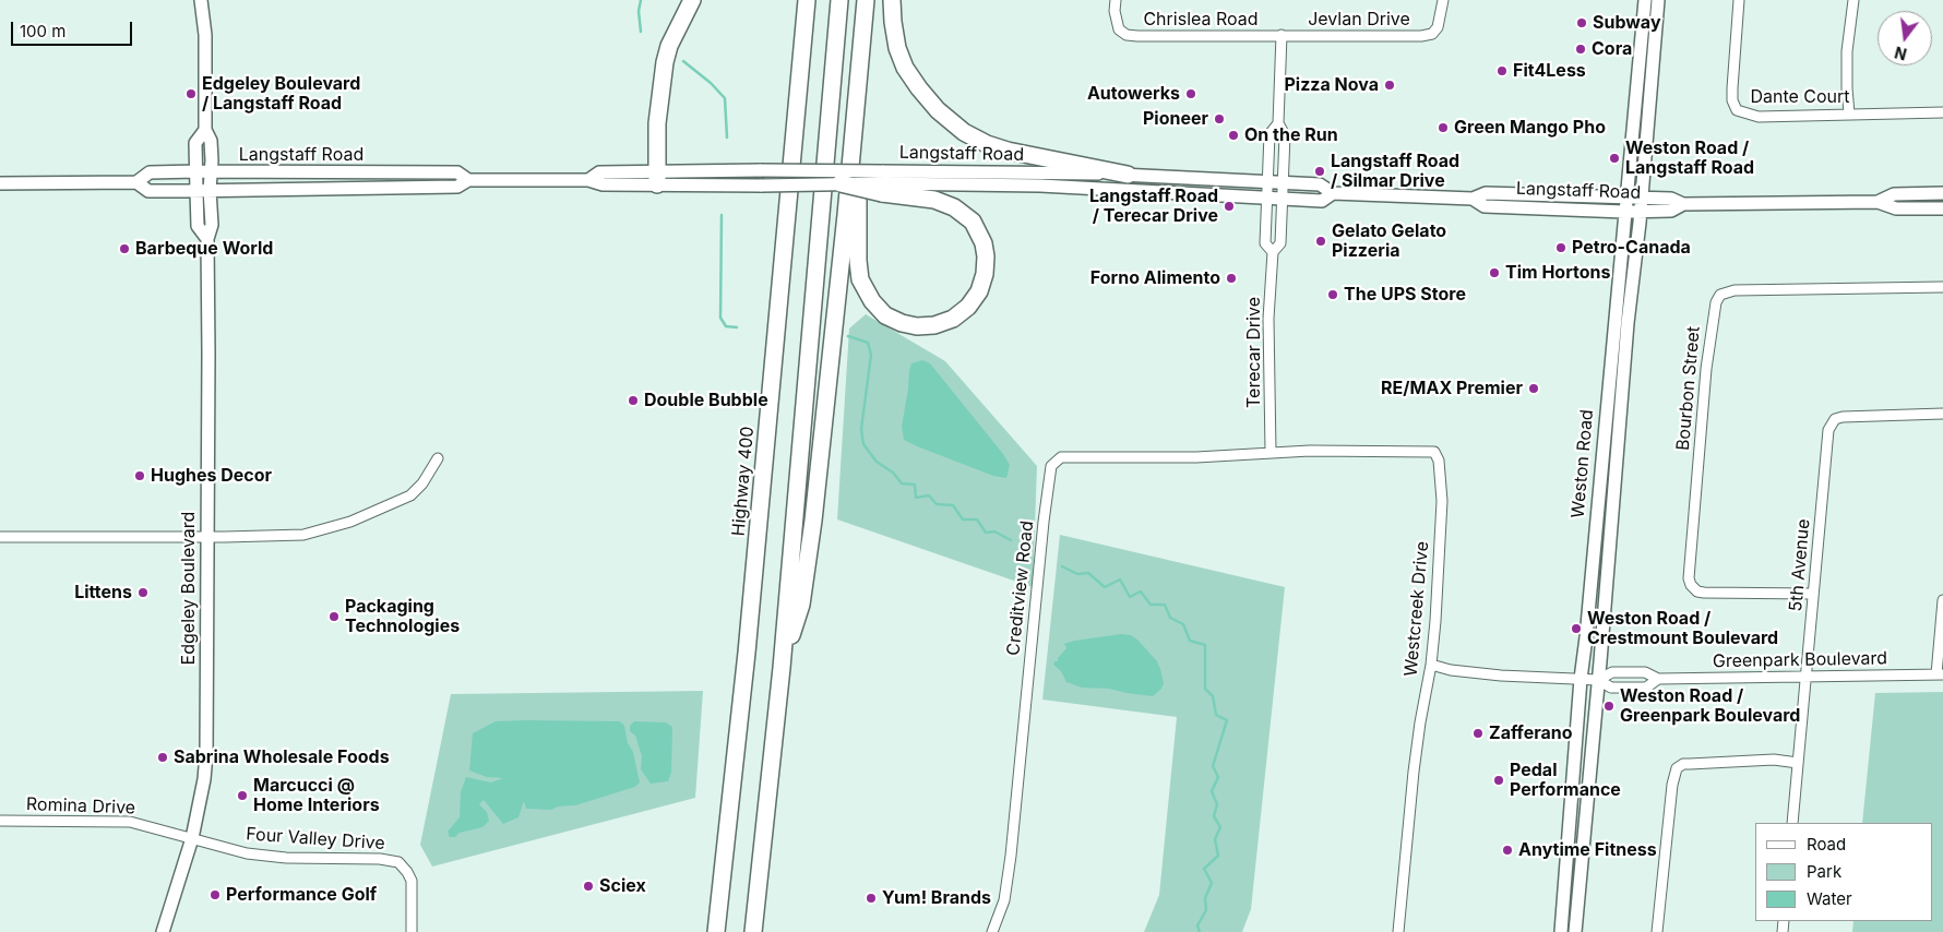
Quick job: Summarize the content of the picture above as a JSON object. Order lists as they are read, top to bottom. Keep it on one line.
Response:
{"streets":{"highway":["Highway 400"],"main road":["Langstaff Road","Weston Road","Edgeley Boulevard"],"street":["Chrislea Road","Jevlan Drive","Dante Court","Terecar Drive","Bourbon Street","5th Avenue","Creditview Road","Westcreek Drive","Greenpark Boulevard","Romina Drive","Four Valley Drive"]},"crossings":[["Chrislea Road","Jevlan Drive"],["Langstaff Road","Terecar Drive"],["Langstaff Road","Weston Road"],["Langstaff Road","Edgeley Boulevard"],["Terecar Drive","Creditview Road"],["Terecar Drive","Westcreek Drive"],["Bourbon Street","5th Avenue"],["Weston Road","Greenpark Boulevard"],["5th Avenue","Greenpark Boulevard"],["Edgeley Boulevard","Romina Drive"],["Edgeley Boulevard","Four Valley Drive"],["Creditview Road","Westcreek Drive"],["Romina Drive","Four Valley Drive"]],"places":["Subway","Cora","Fit4Less","Pizza Nova","Edgeley Boulevard / Langstaff Road","Autowerks","Pioneer","Green Mango Pho","On the Run","Weston Road / Langstaff Road","Langstaff Road / Silmar Drive","Langstaff Road / Terecar Drive","Gelato Gelato Pizzeria","Petro-Canada","Barbeque World","Tim Hortons","Forno Alimento","The UPS Store","RE/MAX Premier","Double Bubble","Hughes Decor","Littens","Packaging Technologies","Weston Road / Crestmount Boulevard","Weston Road / Greenpark Boulevard","Zafferano","Sabrina Wholesale Foods","Pedal Performance","Marcucci @ Home Interiors","Anytime Fitness","Sciex","Performance Golf","Yum! Brands"],"legend":["Road","Park","Water"],"scale_bar":"100 m","north":"bottom"}
